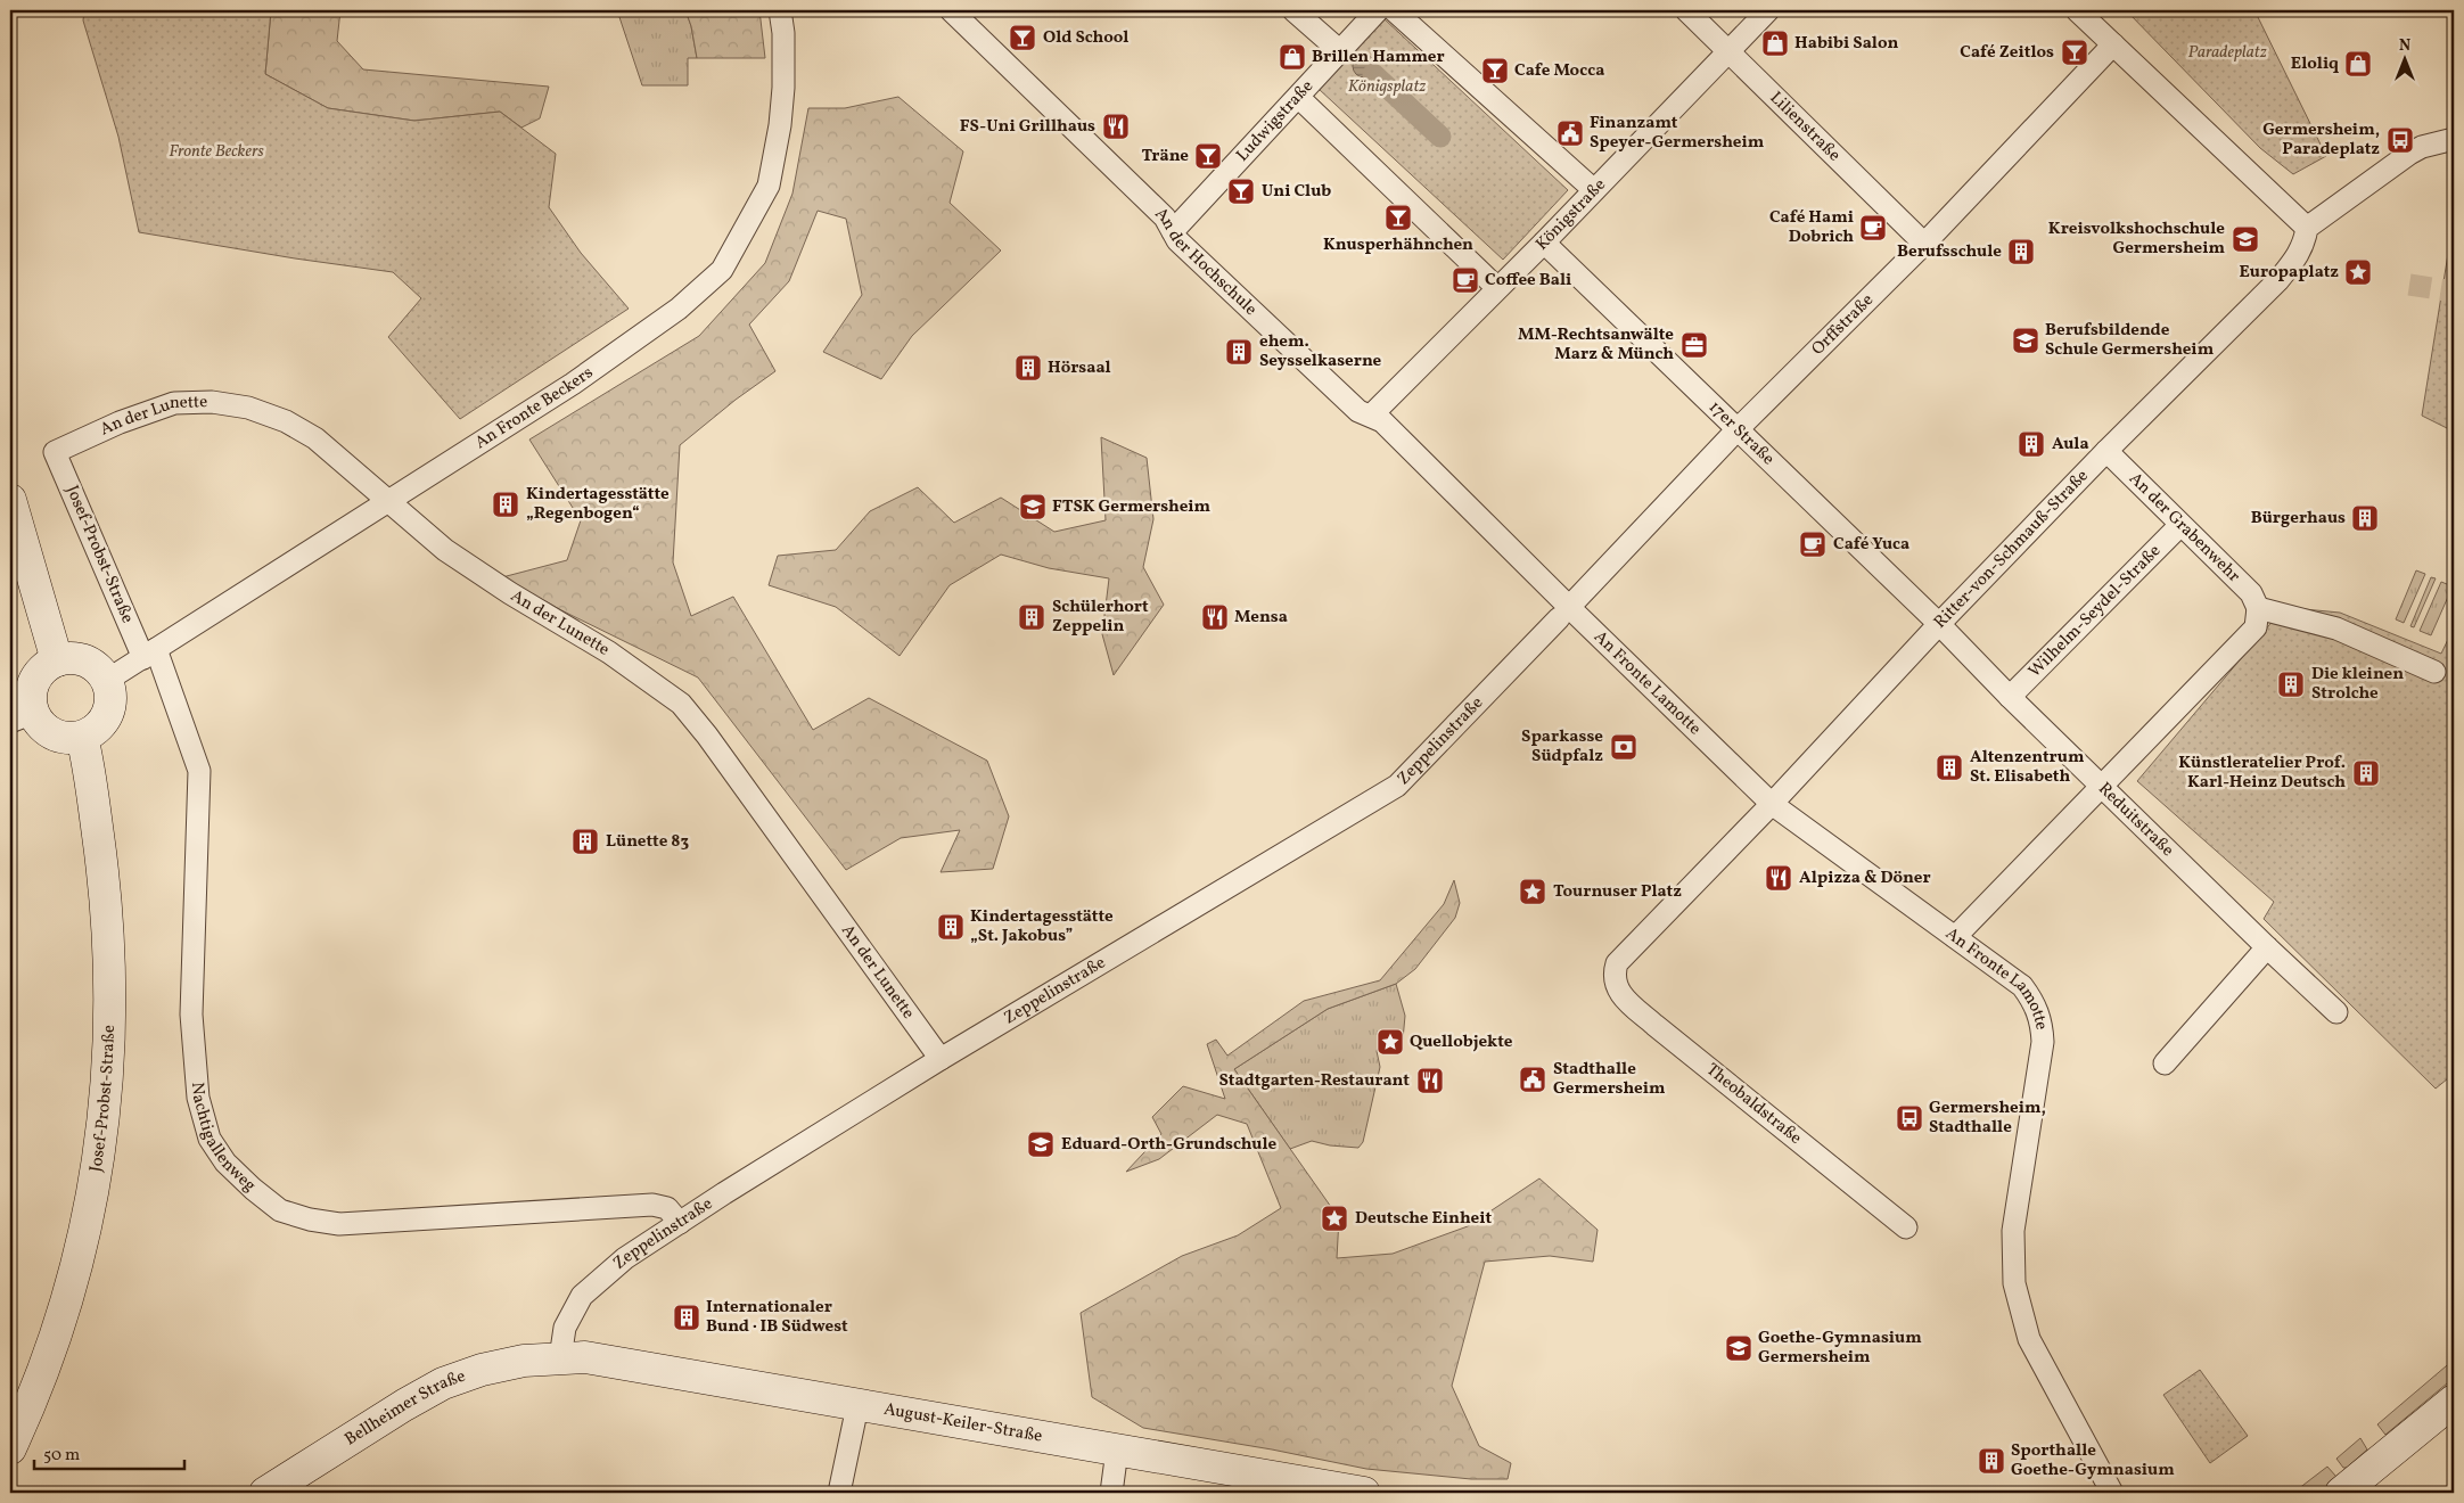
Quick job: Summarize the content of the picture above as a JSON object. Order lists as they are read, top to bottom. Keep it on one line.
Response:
{"streets":{"street":["Ludwigstraße","Lilienstraße","Königstraße","An der Hochschule","Orffstraße","An Fronte Beckers","An der Lunette","17er Straße","An der Grabenwehr","Ritter-von-Schmauß-Straße","Josef-Probst-Straße","Wilhelm-Seydel-Straße","An Fronte Lamotte","Zeppelinstraße","Reduitstraße","Theobaldstraße","Nachtigallenweg","Bellheimer Straße","August-Keiler-Straße"]},"crossings":[["Ludwigstraße","An der Hochschule"],["Lilienstraße","Königstraße"],["Lilienstraße","Orffstraße"],["Königstraße","An der Hochschule"],["Königstraße","17er Straße"],["An der Hochschule","Orffstraße"],["An der Hochschule","An Fronte Lamotte"],["An der Hochschule","Zeppelinstraße"],["Orffstraße","17er Straße"],["Orffstraße","An Fronte Lamotte"],["Orffstraße","Zeppelinstraße"],["An Fronte Beckers","An der Lunette"],["An Fronte Beckers","Josef-Probst-Straße"],["An Fronte Beckers","Nachtigallenweg"],["An der Lunette","Josef-Probst-Straße"],["An der Lunette","Zeppelinstraße"],["17er Straße","Ritter-von-Schmauß-Straße"],["17er Straße","Reduitstraße"],["An der Grabenwehr","Ritter-von-Schmauß-Straße"],["An der Grabenwehr","Wilhelm-Seydel-Straße"],["Ritter-von-Schmauß-Straße","An Fronte Lamotte"],["Ritter-von-Schmauß-Straße","Reduitstraße"],["Ritter-von-Schmauß-Straße","Theobaldstraße"],["Josef-Probst-Straße","Nachtigallenweg"],["Wilhelm-Seydel-Straße","Reduitstraße"],["An Fronte Lamotte","Zeppelinstraße"],["Zeppelinstraße","Nachtigallenweg"],["Zeppelinstraße","Bellheimer Straße"],["Zeppelinstraße","August-Keiler-Straße"],["Bellheimer Straße","August-Keiler-Straße"]],"parks":["Paradeplatz","Königsplatz","Fronte Beckers"],"places":{"bar":["Old School","Café Zeitlos","Cafe Mocca","Träne","Uni Club","Knusperhähnchen"],"shop":["Habibi Salon","Brillen Hammer","Eloliq"],"restaurant":["FS-Uni Grillhaus","Mensa","Alpizza & Döner","Stadtgarten-Restaurant"],"public building":["Finanzamt Speyer-Germersheim","Stadthalle Germersheim"],"bus stop":["Germersheim, Paradeplatz","Germersheim, Stadthalle"],"cafe":["Café Hami Dobrich","Coffee Bali","Café Yuca"],"school or university":["Kreisvolkshochschule Germersheim","Berufsbildende Schule Germersheim","FTSK Germersheim","Eduard-Orth-Grundschule","Goethe-Gymnasium Germersheim"],"building":["Berufsschule","ehem. Seysselkaserne","Hörsaal","Aula","Kindertagesstätte „Regenbogen“","Bürgerhaus","Schülerhort Zeppelin","Die kleinen Strolche","Altenzentrum St. Elisabeth","Künstleratelier Prof. Karl-Heinz Deutsch","Lünette 83","Kindertagesstätte „St. Jakobus”","Internationaler Bund · IB Südwest","Sporthalle Goethe-Gymnasium"],"place":["Europaplatz","Tournuser Platz","Quellobjekte","Deutsche Einheit"],"office":["MM-Rechtsanwälte Marz & Münch"],"bank":["Sparkasse Südpfalz"]},"scale_bar":"50 m","north":"top"}
